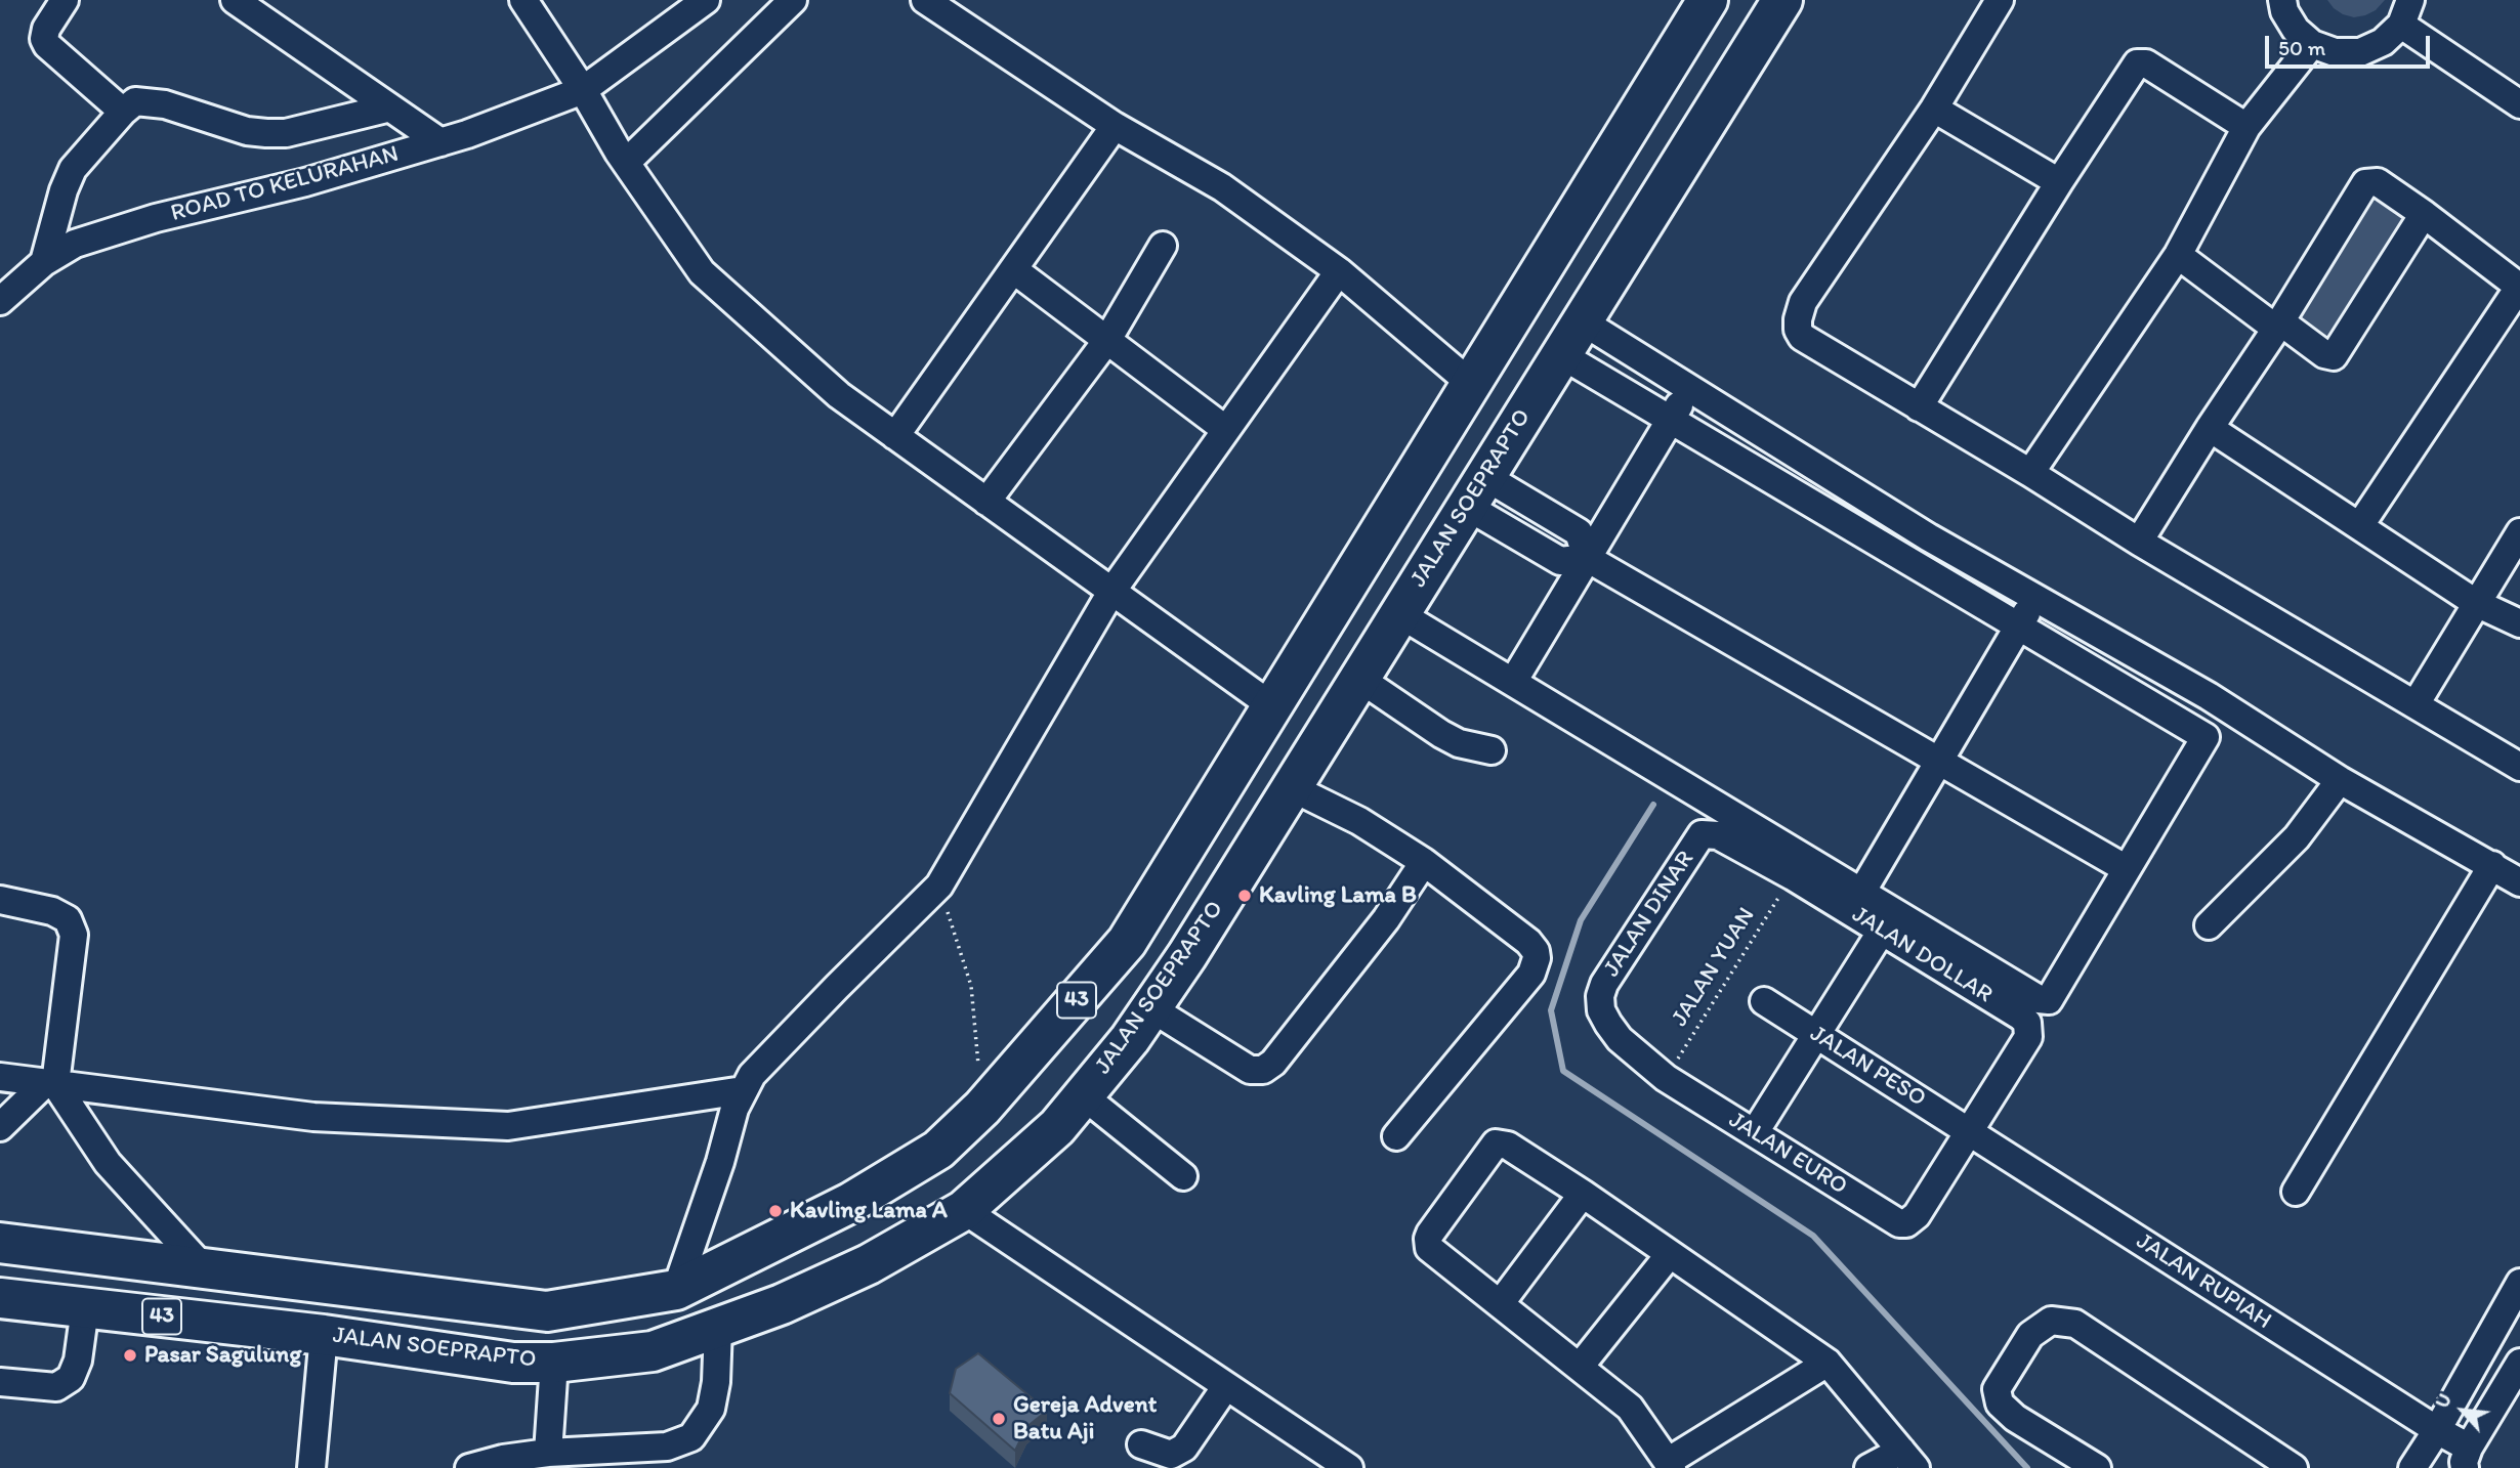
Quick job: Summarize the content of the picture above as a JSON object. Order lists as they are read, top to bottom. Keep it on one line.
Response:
{"streets":{"highway":["JALAN SOEPRAPTO","43"],"street":["ROAD TO KELURAHAN","JALAN DINAR","JALAN DOLLAR","JALAN PESO","JALAN EURO","JALAN RUPIAH"],"path":["JALAN YUAN"]},"crossings":[["JALAN DINAR","JALAN DOLLAR"],["JALAN DINAR","JALAN EURO"],["JALAN DOLLAR","JALAN YUAN"],["JALAN DOLLAR","JALAN PESO"],["JALAN DOLLAR","JALAN EURO"],["JALAN DOLLAR","JALAN RUPIAH"],["JALAN YUAN","JALAN EURO"],["JALAN PESO","JALAN EURO"],["JALAN PESO","JALAN RUPIAH"],["JALAN EURO","JALAN RUPIAH"]],"places":["Kavling Lama B","Kavling Lama A","Pasar Sagulung","Gereja Advent Batu Aji"],"scale_bar":"50 m","north":"top left"}
